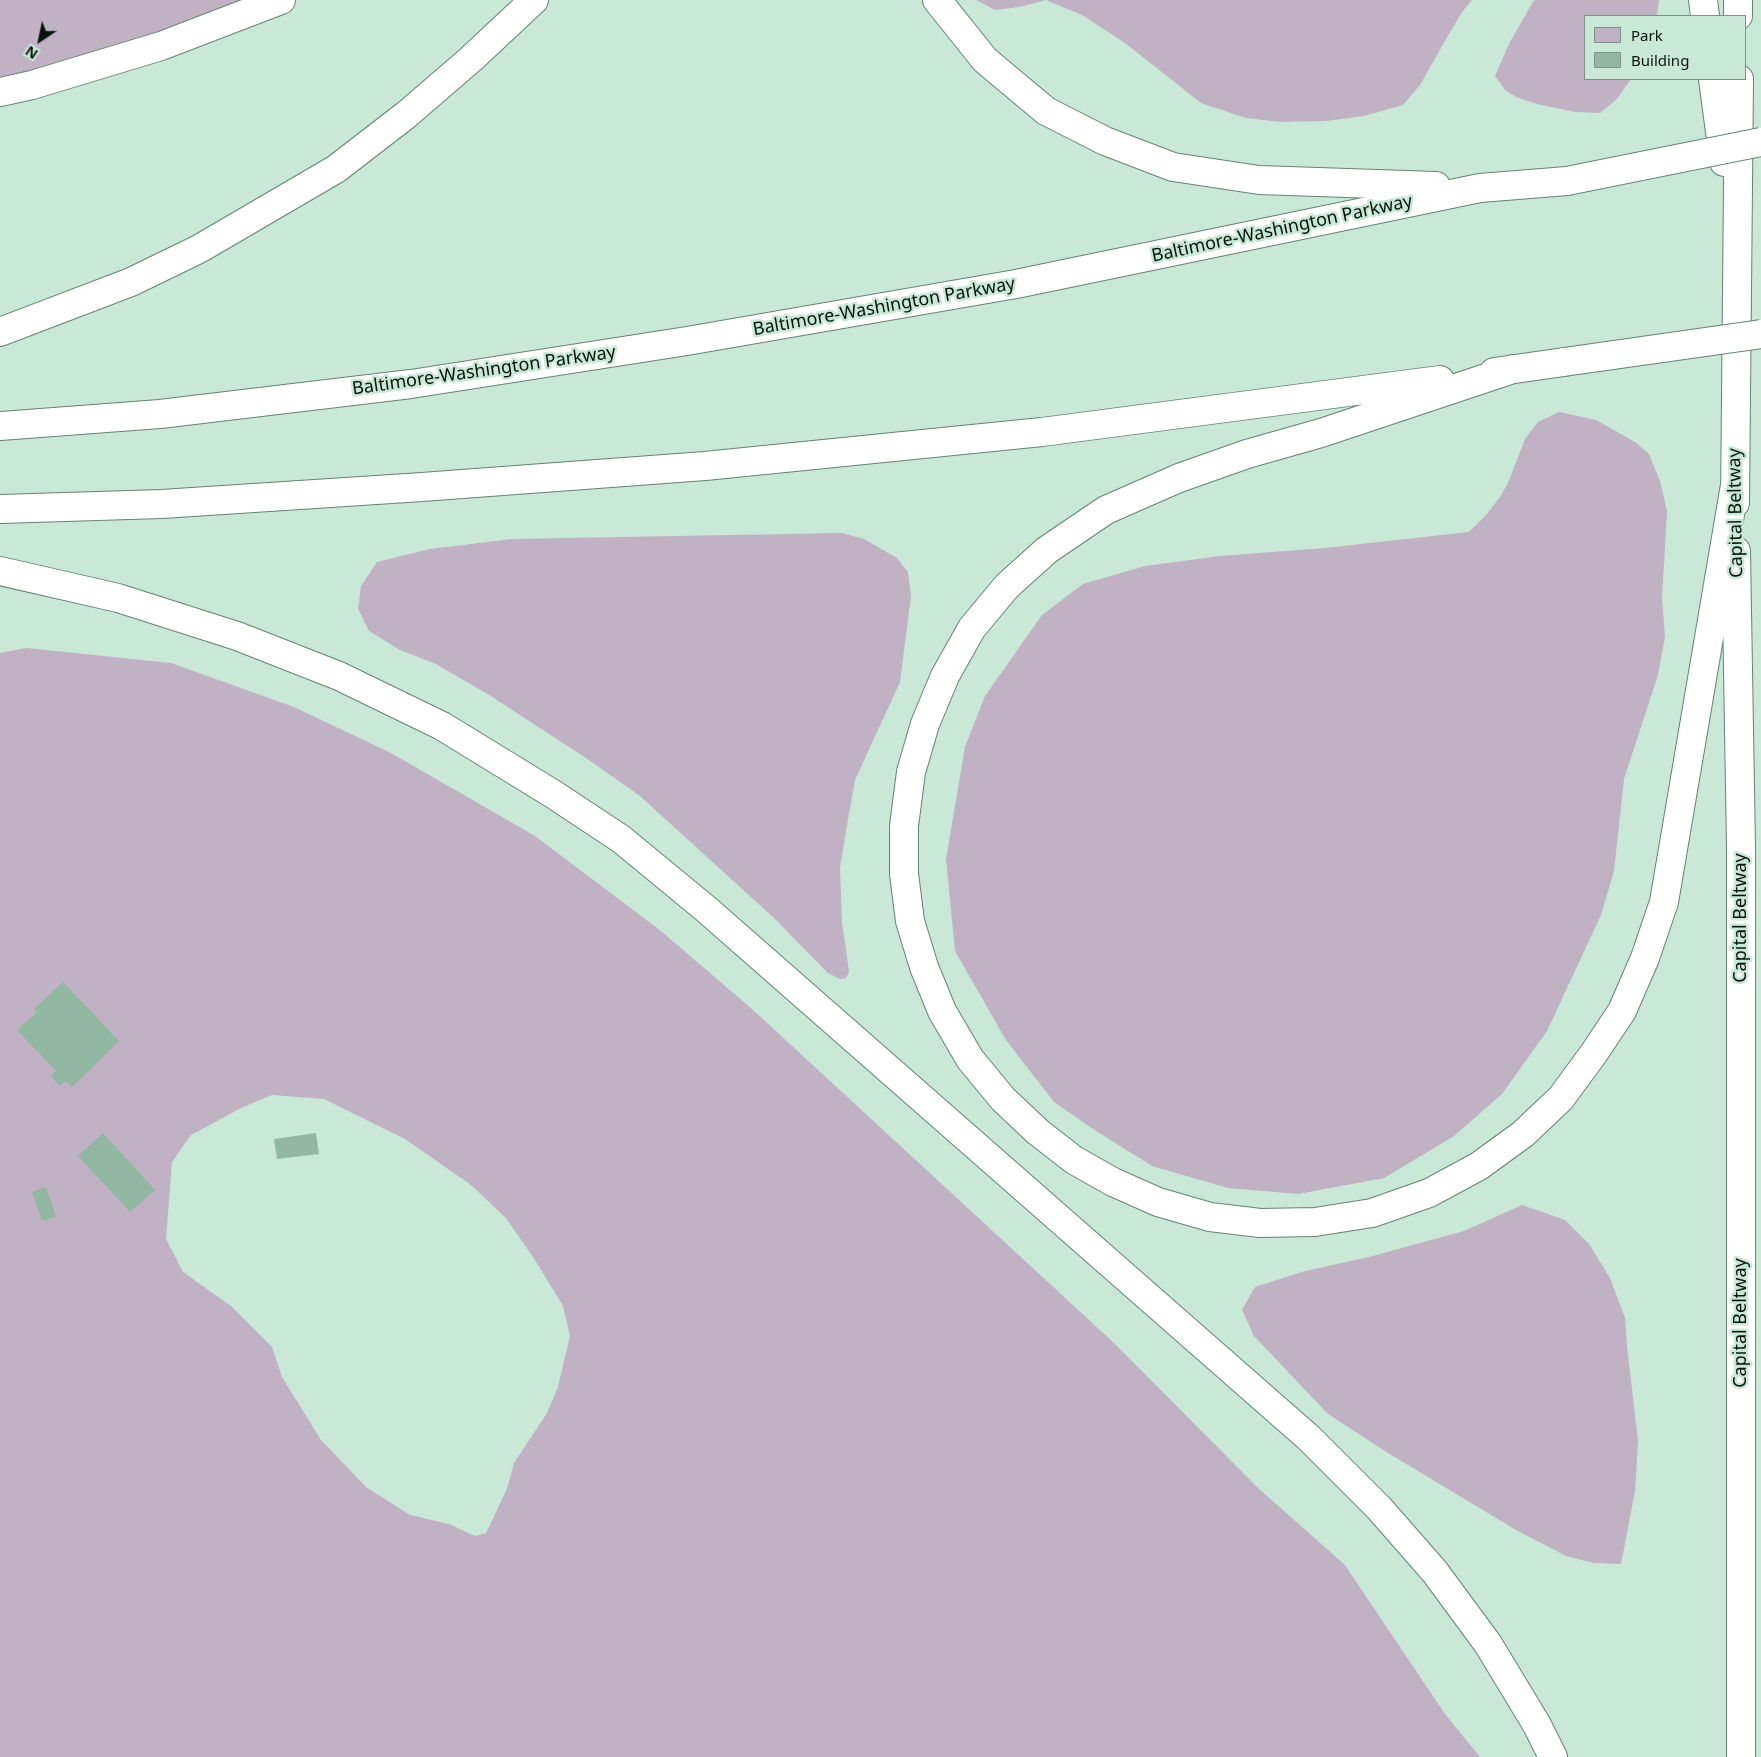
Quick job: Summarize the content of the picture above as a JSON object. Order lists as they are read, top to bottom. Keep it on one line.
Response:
{"streets":{"highway":["Baltimore-Washington Parkway","Capital Beltway"]},"legend":["Park","Building"],"north":"bottom left"}
